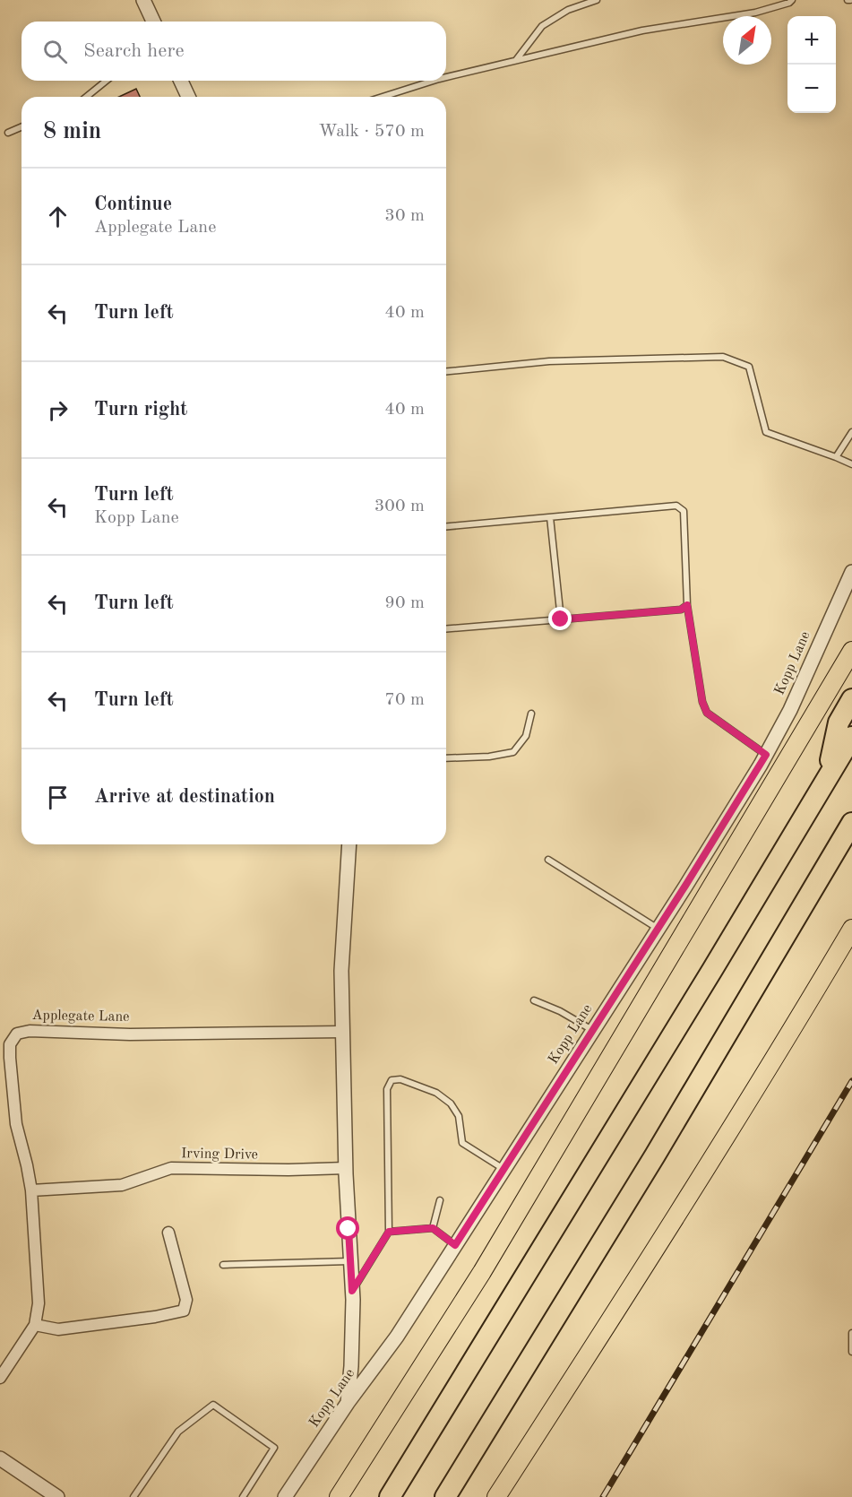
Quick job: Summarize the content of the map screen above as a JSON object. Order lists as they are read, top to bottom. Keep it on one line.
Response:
{"streets":{"street":["Kopp Lane","Applegate Lane","Irving Drive"]},"crossings":[["Applegate Lane","Irving Drive"]],"north":"top right","page":{"map_buttons":["+","−"],"search":"Search here","heading":["8 min","Walk · 570 m"],"list":[["Continue","Applegate Lane","30 m"],["Turn left","40 m"],["Turn right","40 m"],["Turn left","Kopp Lane","300 m"],["Turn left","90 m"],["Turn left","70 m"],"Arrive at destination"]}}
